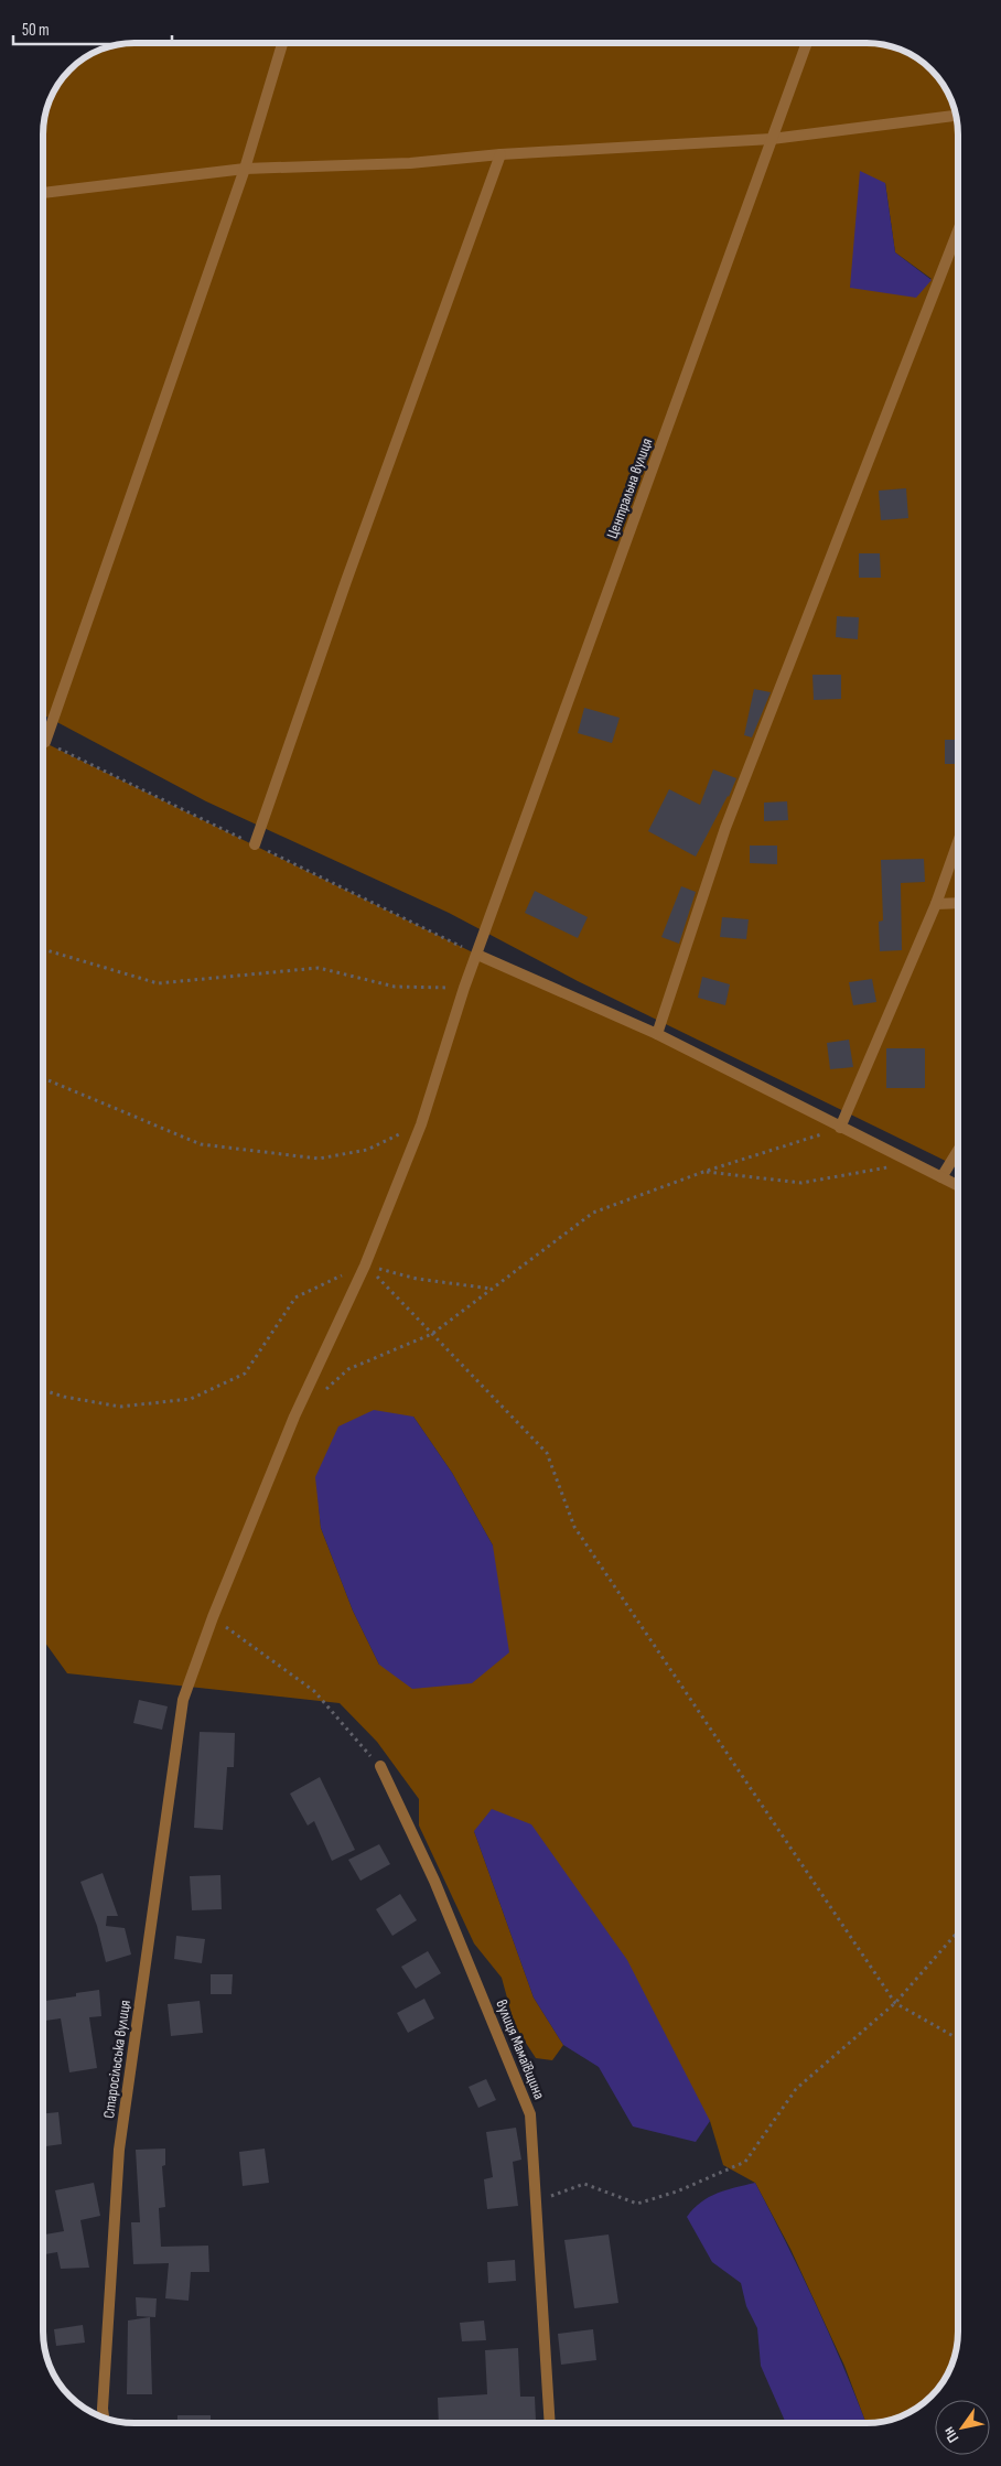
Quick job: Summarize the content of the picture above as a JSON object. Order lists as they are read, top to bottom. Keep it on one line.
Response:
{"streets":{"street":["Центральна вулиця","вулиця Мамаївщина","Старосільська вулиця"]},"crossings":[["Центральна вулиця","Старосільська вулиця"]],"scale_bar":"50 m","north":"bottom left"}
